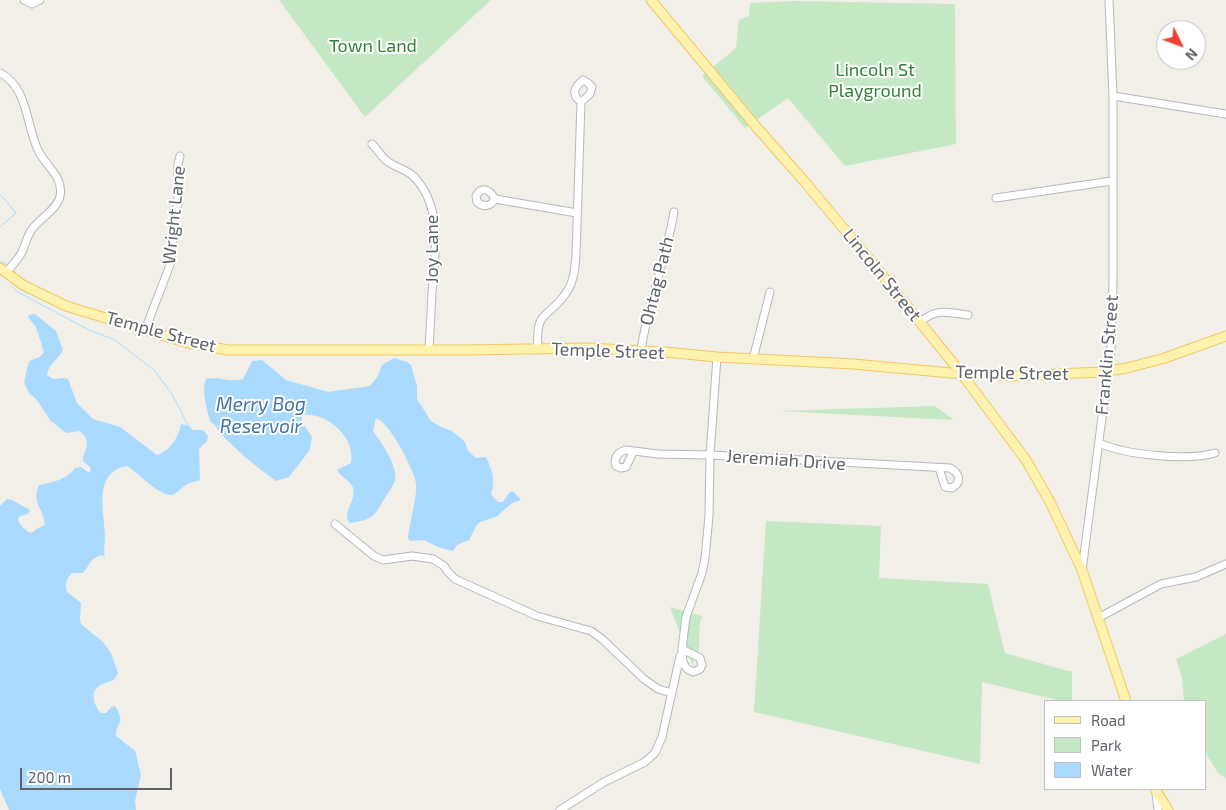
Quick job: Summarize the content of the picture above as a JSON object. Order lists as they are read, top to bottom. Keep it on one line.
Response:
{"streets":{"main road":["Lincoln Street","Temple Street","Franklin Street"],"street":["Wright Lane","Joy Lane","Ohtag Path","Jeremiah Drive"]},"crossings":[["Wright Lane","Temple Street"],["Joy Lane","Temple Street"],["Lincoln Street","Temple Street"],["Lincoln Street","Franklin Street"],["Ohtag Path","Temple Street"],["Temple Street","Franklin Street"]],"water":["Merry Bog Reservoir"],"parks":["Town Land","Lincoln St Playground"],"legend":["Road","Park","Water"],"scale_bar":"200 m","north":"bottom right"}
